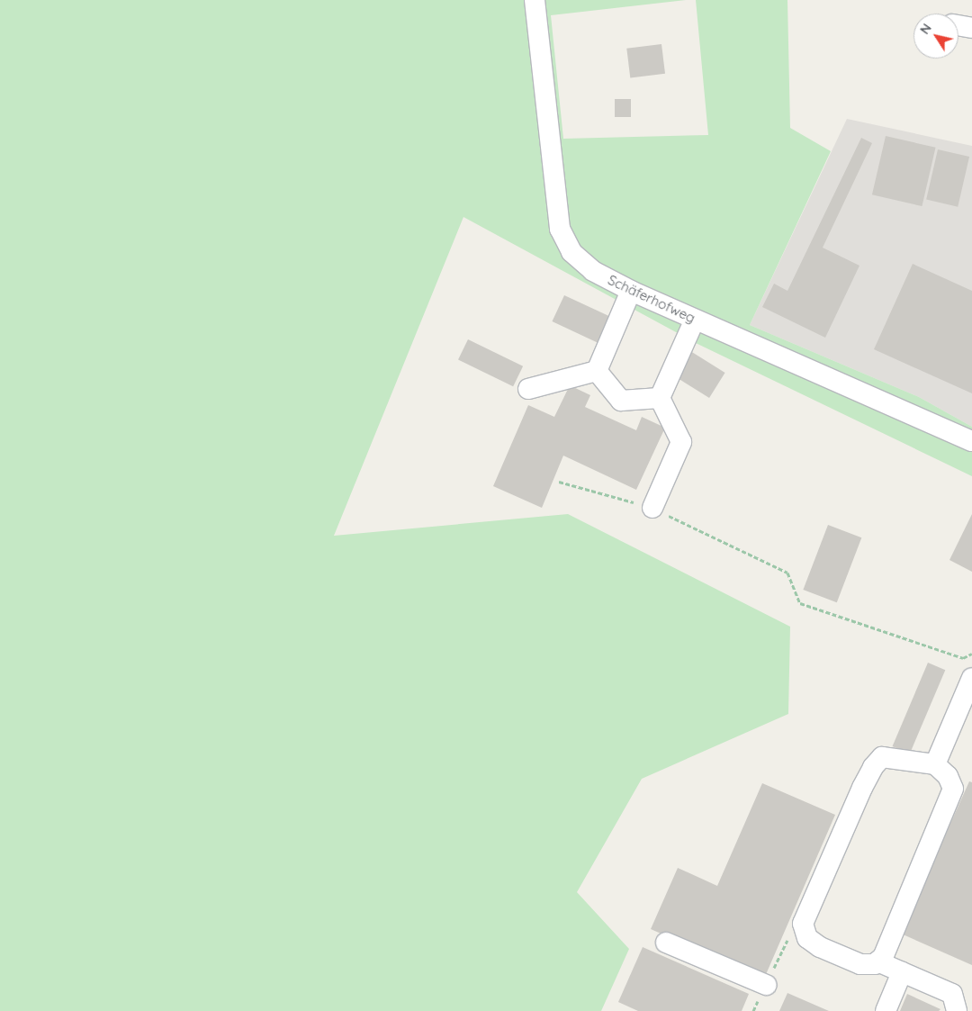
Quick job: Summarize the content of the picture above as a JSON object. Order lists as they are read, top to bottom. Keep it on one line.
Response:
{"streets":{"street":["Schäferhofweg"]},"north":"top left"}
